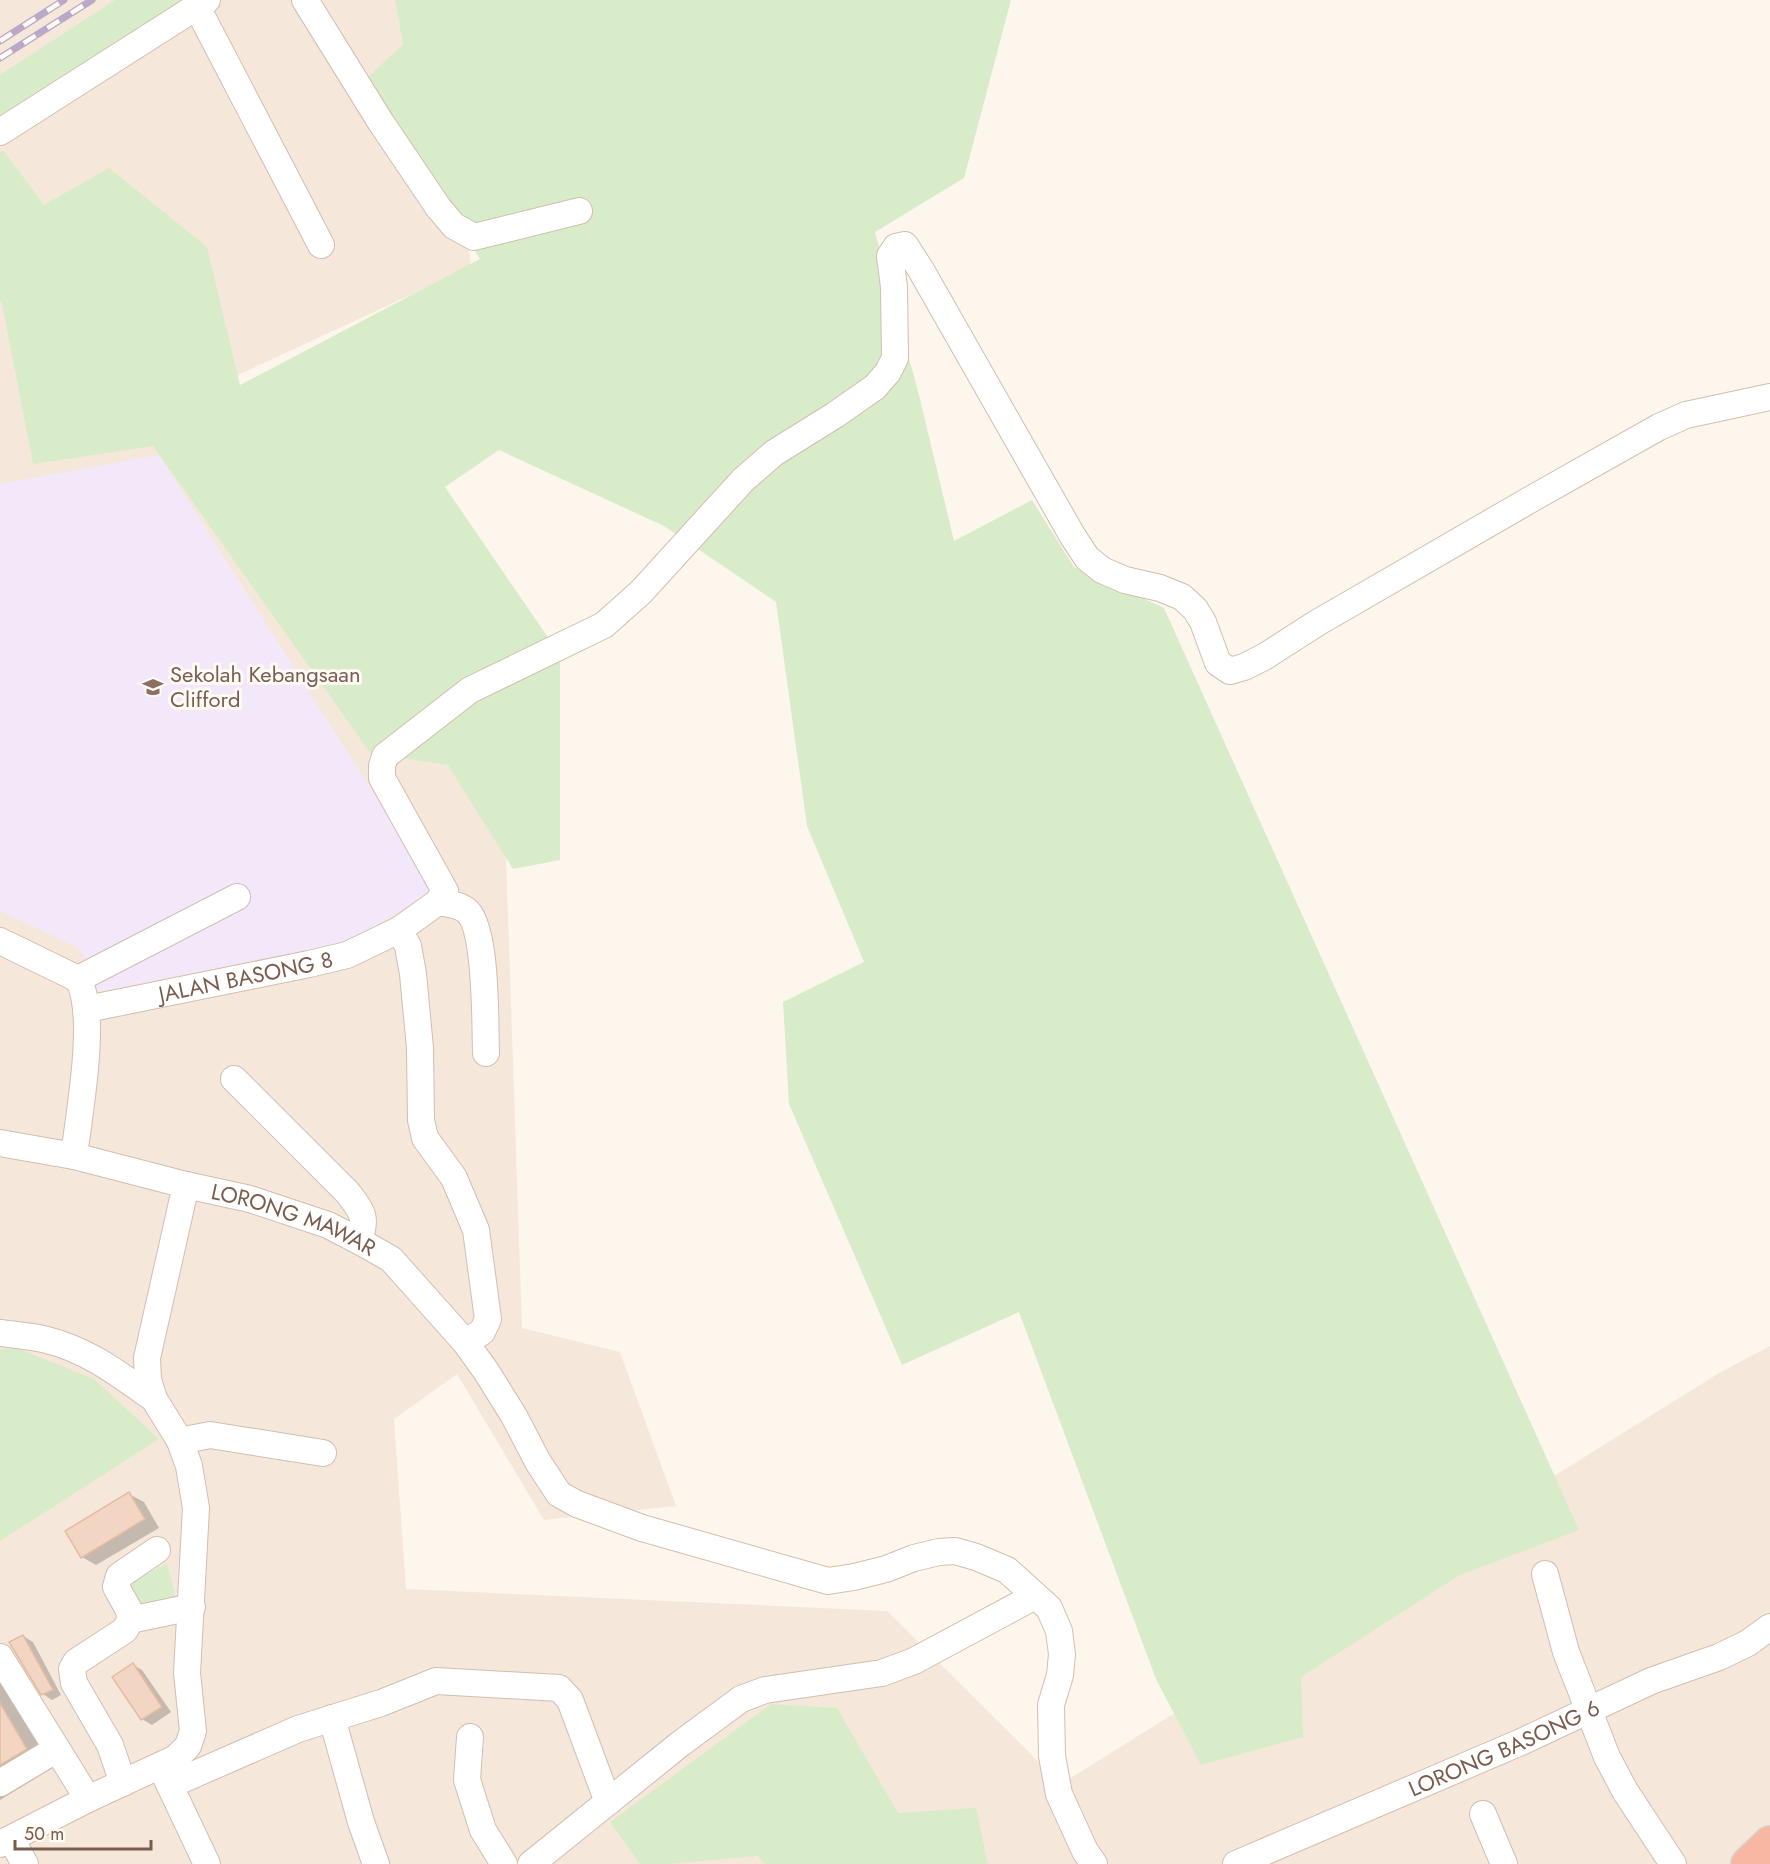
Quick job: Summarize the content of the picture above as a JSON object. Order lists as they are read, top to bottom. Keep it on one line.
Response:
{"streets":{"street":["JALAN BASONG 8","LORONG MAWAR","LORONG BASONG 6"]},"places":{"school or university":["Sekolah Kebangsaan Clifford"]},"scale_bar":"50 m"}
